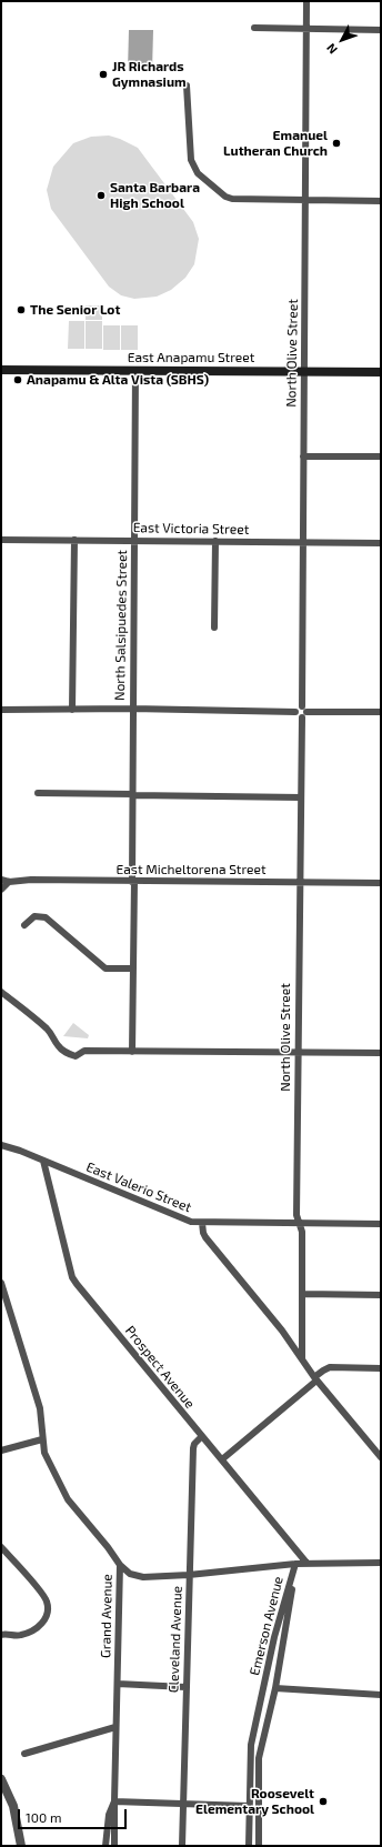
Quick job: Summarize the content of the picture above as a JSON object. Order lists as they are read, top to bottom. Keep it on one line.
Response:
{"streets":{"main road":["East Anapamu Street"],"street":["North Olive Street","East Victoria Street","North Salsipuedes Street","East Micheltorena Street","East Valerio Street","Prospect Avenue","Grand Avenue","Emerson Avenue","Cleveland Avenue"]},"crossings":[["North Olive Street","East Anapamu Street"],["North Olive Street","East Victoria Street"],["North Olive Street","East Micheltorena Street"],["North Olive Street","East Valerio Street"],["East Anapamu Street","North Salsipuedes Street"],["East Victoria Street","North Salsipuedes Street"],["North Salsipuedes Street","East Micheltorena Street"],["East Valerio Street","Prospect Avenue"],["Prospect Avenue","Cleveland Avenue"]],"places":["JR Richards Gymnasium","Emanuel Lutheran Church","Santa Barbara High School","The Senior Lot","Anapamu & Alta Vista (SBHS)","Roosevelt Elementary School"],"scale_bar":"100 m","north":"bottom left"}
